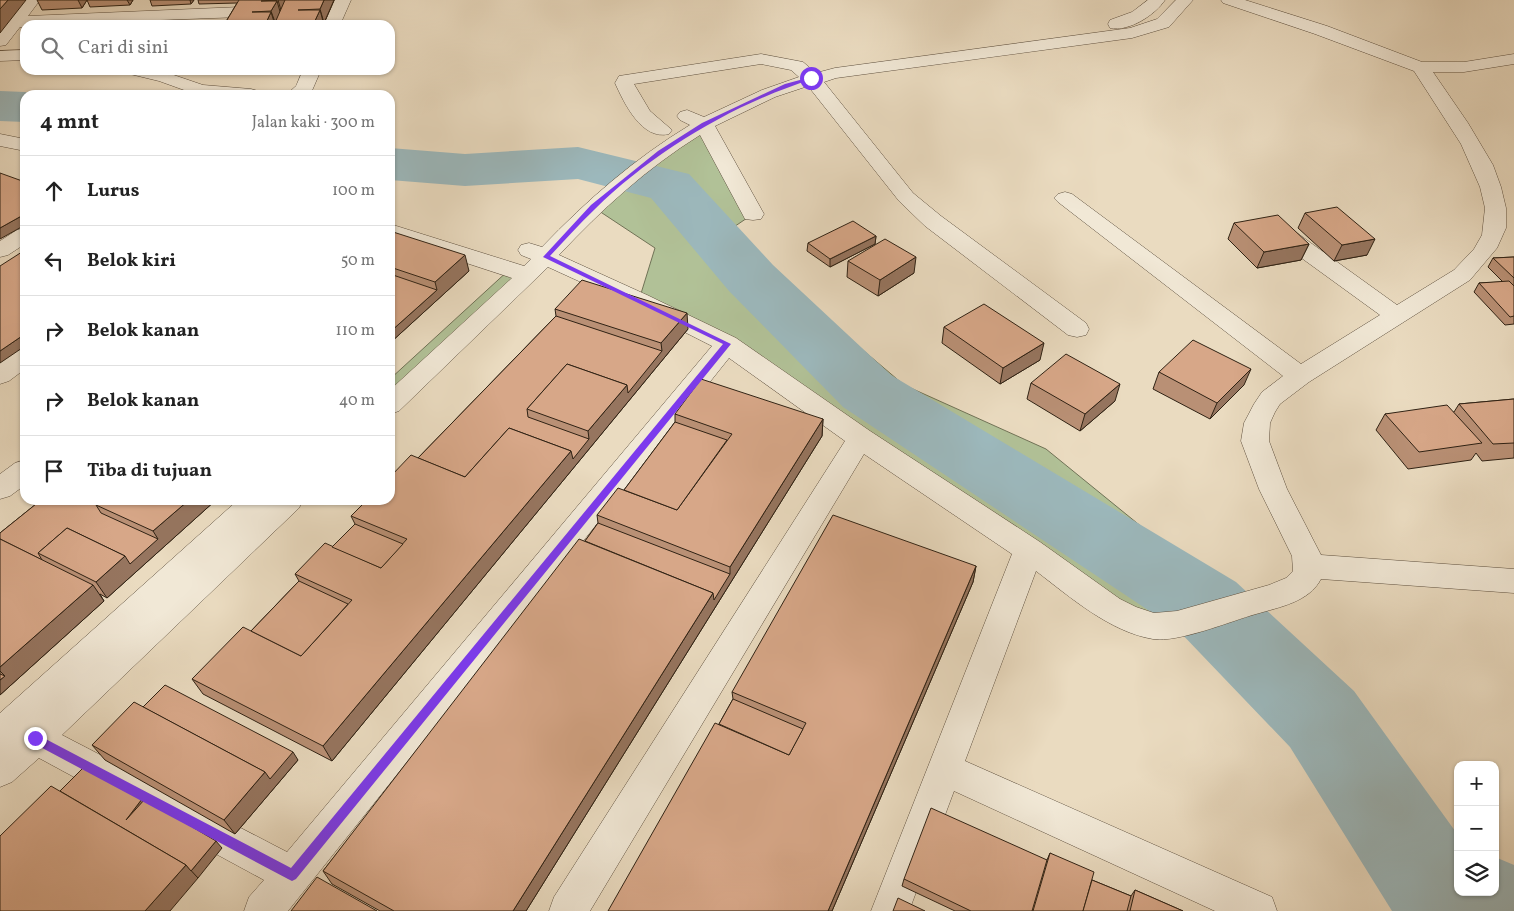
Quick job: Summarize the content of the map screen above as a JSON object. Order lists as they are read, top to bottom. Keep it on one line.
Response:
{"page":{"search":"Cari di sini","heading":["4 mnt","Jalan kaki · 300 m"],"list":[["Lurus","100 m"],["Belok kiri","50 m"],["Belok kanan","110 m"],["Belok kanan","40 m"],"Tiba di tujuan"],"map_buttons":["+","−"]}}
